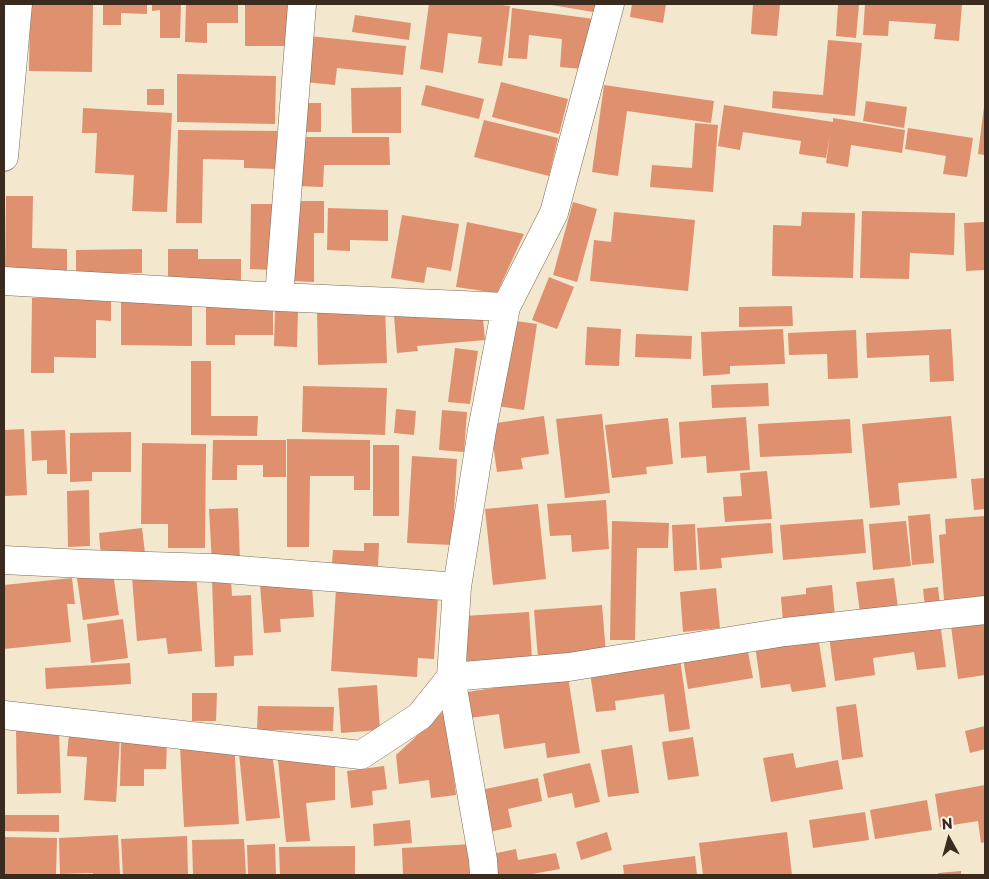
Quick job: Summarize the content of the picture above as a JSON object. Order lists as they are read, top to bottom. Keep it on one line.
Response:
{"north":"top"}
